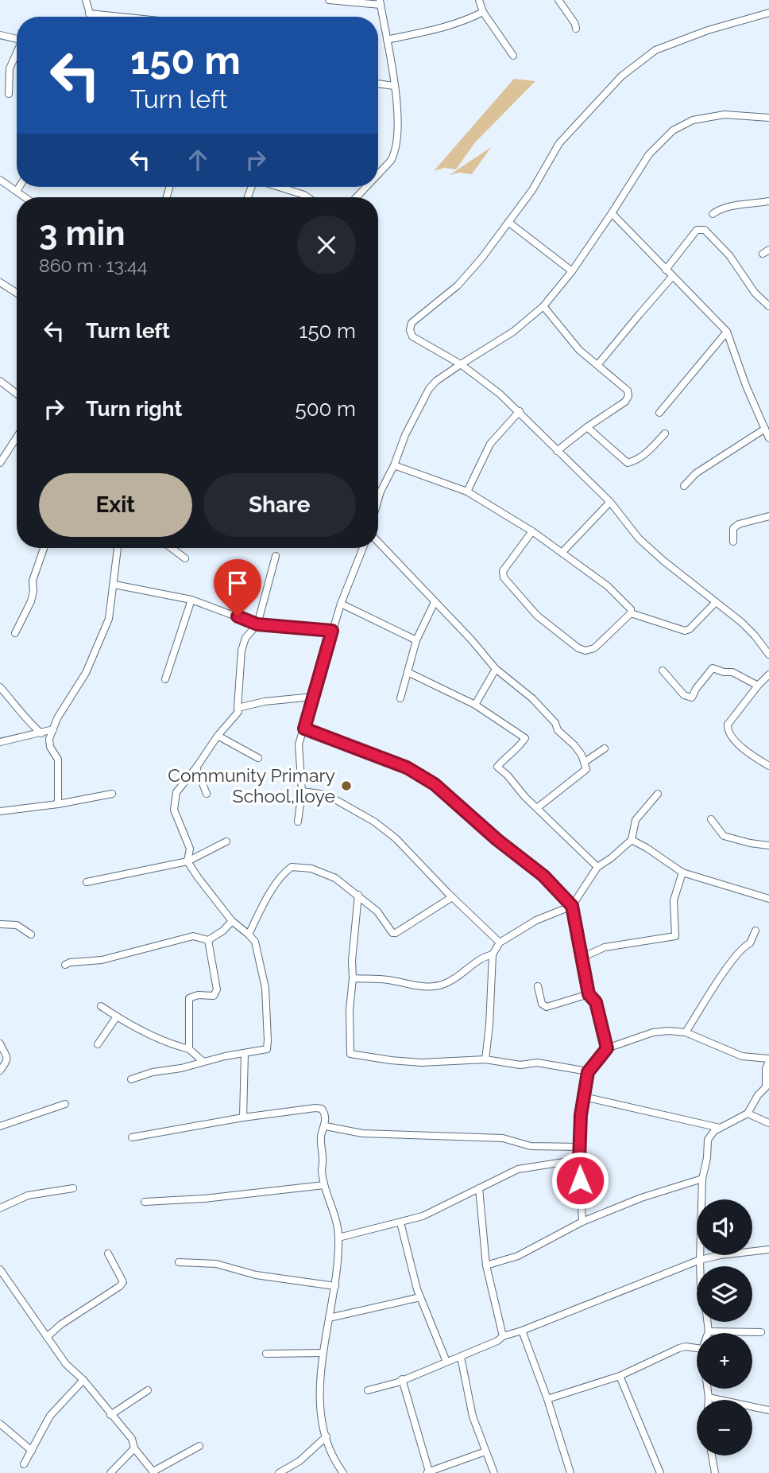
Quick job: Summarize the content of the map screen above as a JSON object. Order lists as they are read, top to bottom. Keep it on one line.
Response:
{"places":["Community Primary School,Iloye"],"page":{"turn":["150 m","Turn left"],"heading":["3 min","860 m · 13:44"],"list":[{"name":"Turn left","value":"150 m"},{"name":"Turn right","value":"500 m"}],"buttons":["Exit","Share"],"map_buttons":["+","−"]}}
